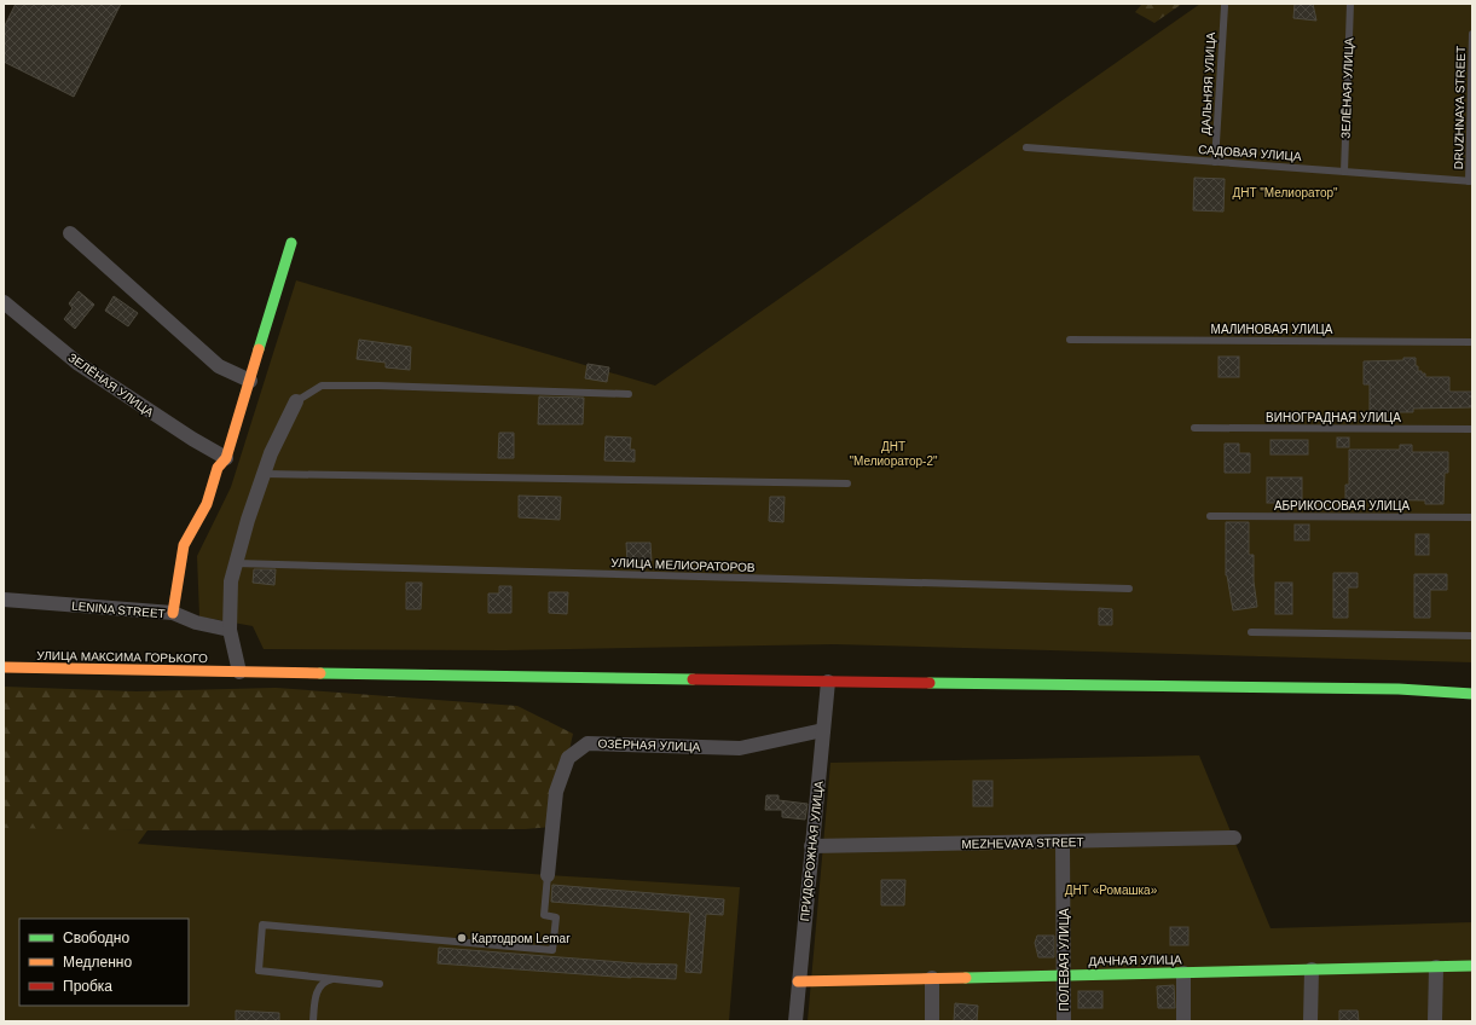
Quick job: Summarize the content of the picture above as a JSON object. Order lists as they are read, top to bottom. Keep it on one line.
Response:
{"streets":{"main road":["УЛИЦА МАКСИМА ГОРЬКОГО","ДАЧНАЯ УЛИЦА"],"street":["ЗЕЛЁНАЯ УЛИЦА","LENINA STREET","ОЗЁРНАЯ УЛИЦА","MEZHEVAYA STREET","ПРИДОРОЖНАЯ УЛИЦА","ПОЛЕВАЯ УЛИЦА"],"lane":["ДАЛЬНЯЯ УЛИЦА","DRUZHNAYA STREET","САДОВАЯ УЛИЦА","МАЛИНОВАЯ УЛИЦА","ВИНОГРАДНАЯ УЛИЦА","АБРИКОСОВАЯ УЛИЦА","УЛИЦА МЕЛИОРАТОРОВ"]},"crossings":[["ДАЛЬНЯЯ УЛИЦА","САДОВАЯ УЛИЦА"],["ЗЕЛЁНАЯ УЛИЦА","САДОВАЯ УЛИЦА"],["DRUZHNAYA STREET","САДОВАЯ УЛИЦА"],["УЛИЦА МАКСИМА ГОРЬКОГО","ПРИДОРОЖНАЯ УЛИЦА"],["ОЗЁРНАЯ УЛИЦА","ПРИДОРОЖНАЯ УЛИЦА"],["MEZHEVAYA STREET","ПРИДОРОЖНАЯ УЛИЦА"],["MEZHEVAYA STREET","ПОЛЕВАЯ УЛИЦА"],["ПРИДОРОЖНАЯ УЛИЦА","ДАЧНАЯ УЛИЦА"],["ПОЛЕВАЯ УЛИЦА","ДАЧНАЯ УЛИЦА"]],"parks":["ДНТ \"Мелиоратор\"","ДНТ \"Мелиоратор-2\"","ДНТ «Ромашка»"],"places":["Картодром Lemar"],"legend":["Свободно","Медленно","Пробка"]}
